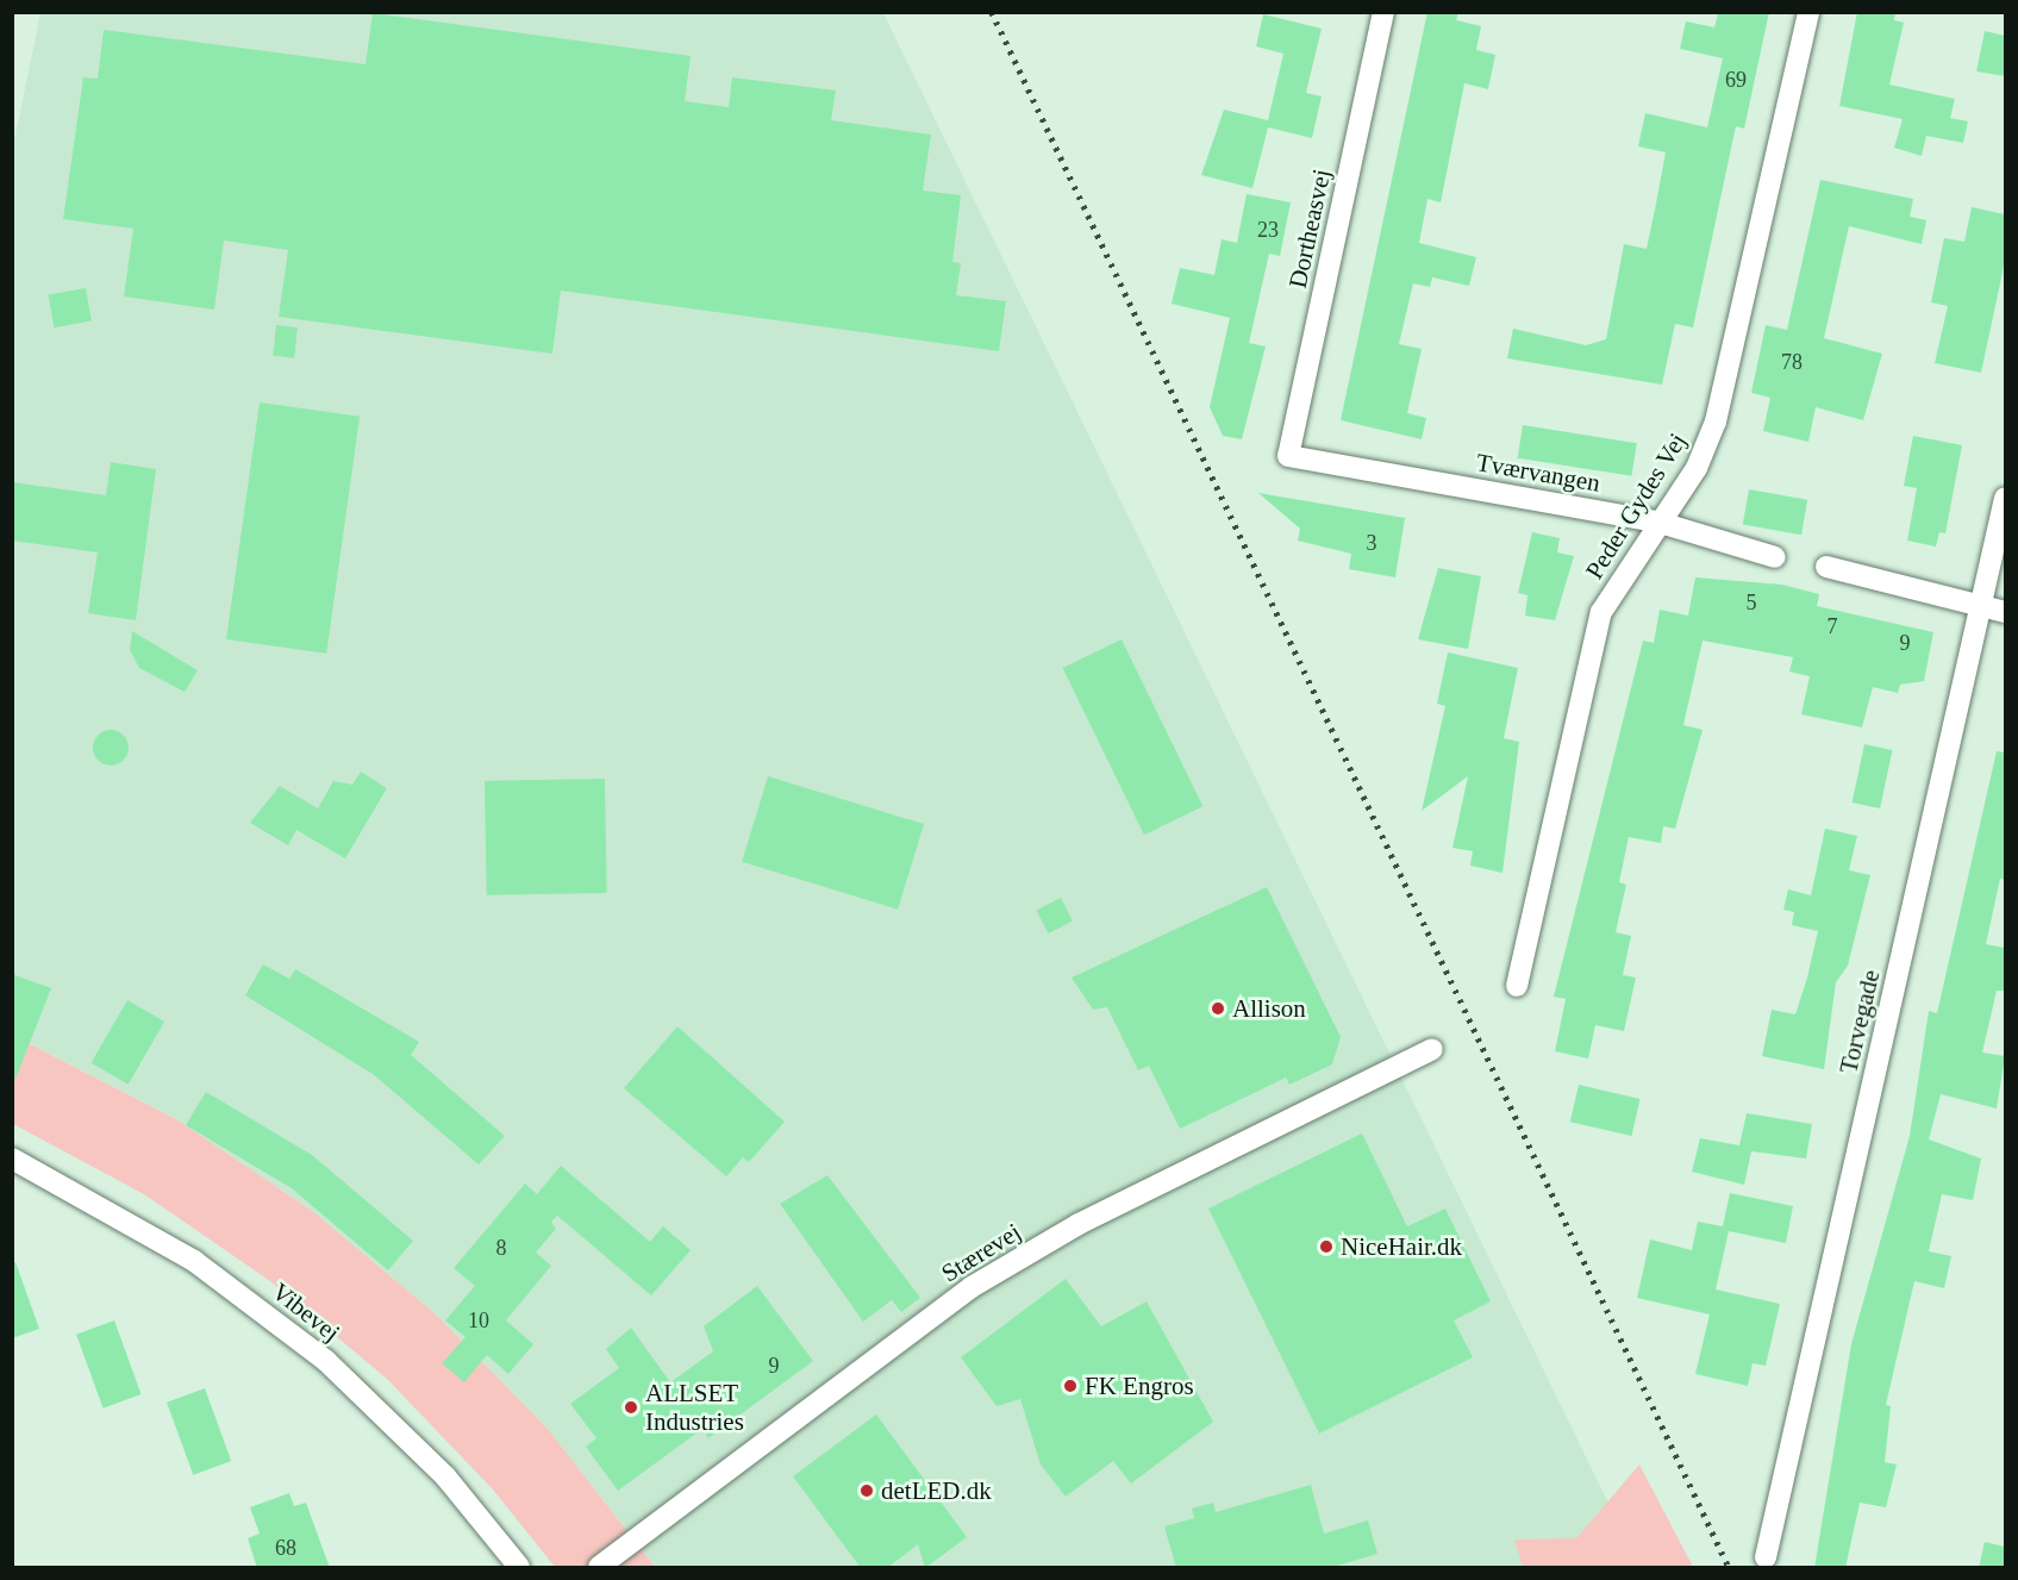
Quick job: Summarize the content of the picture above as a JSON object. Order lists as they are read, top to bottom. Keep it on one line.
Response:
{"streets":{"street":["Dortheasvej","Tværvangen","Peder Gydes Vej","Torvegade","Stærevej","Vibevej"]},"crossings":[["Dortheasvej","Tværvangen"],["Tværvangen","Peder Gydes Vej"]],"places":["Allison","NiceHair.dk","FK Engros","ALLSET Industries","detLED.dk"],"house_numbers":["69","23","78","3","5","7","9","8","10","9","68"]}
